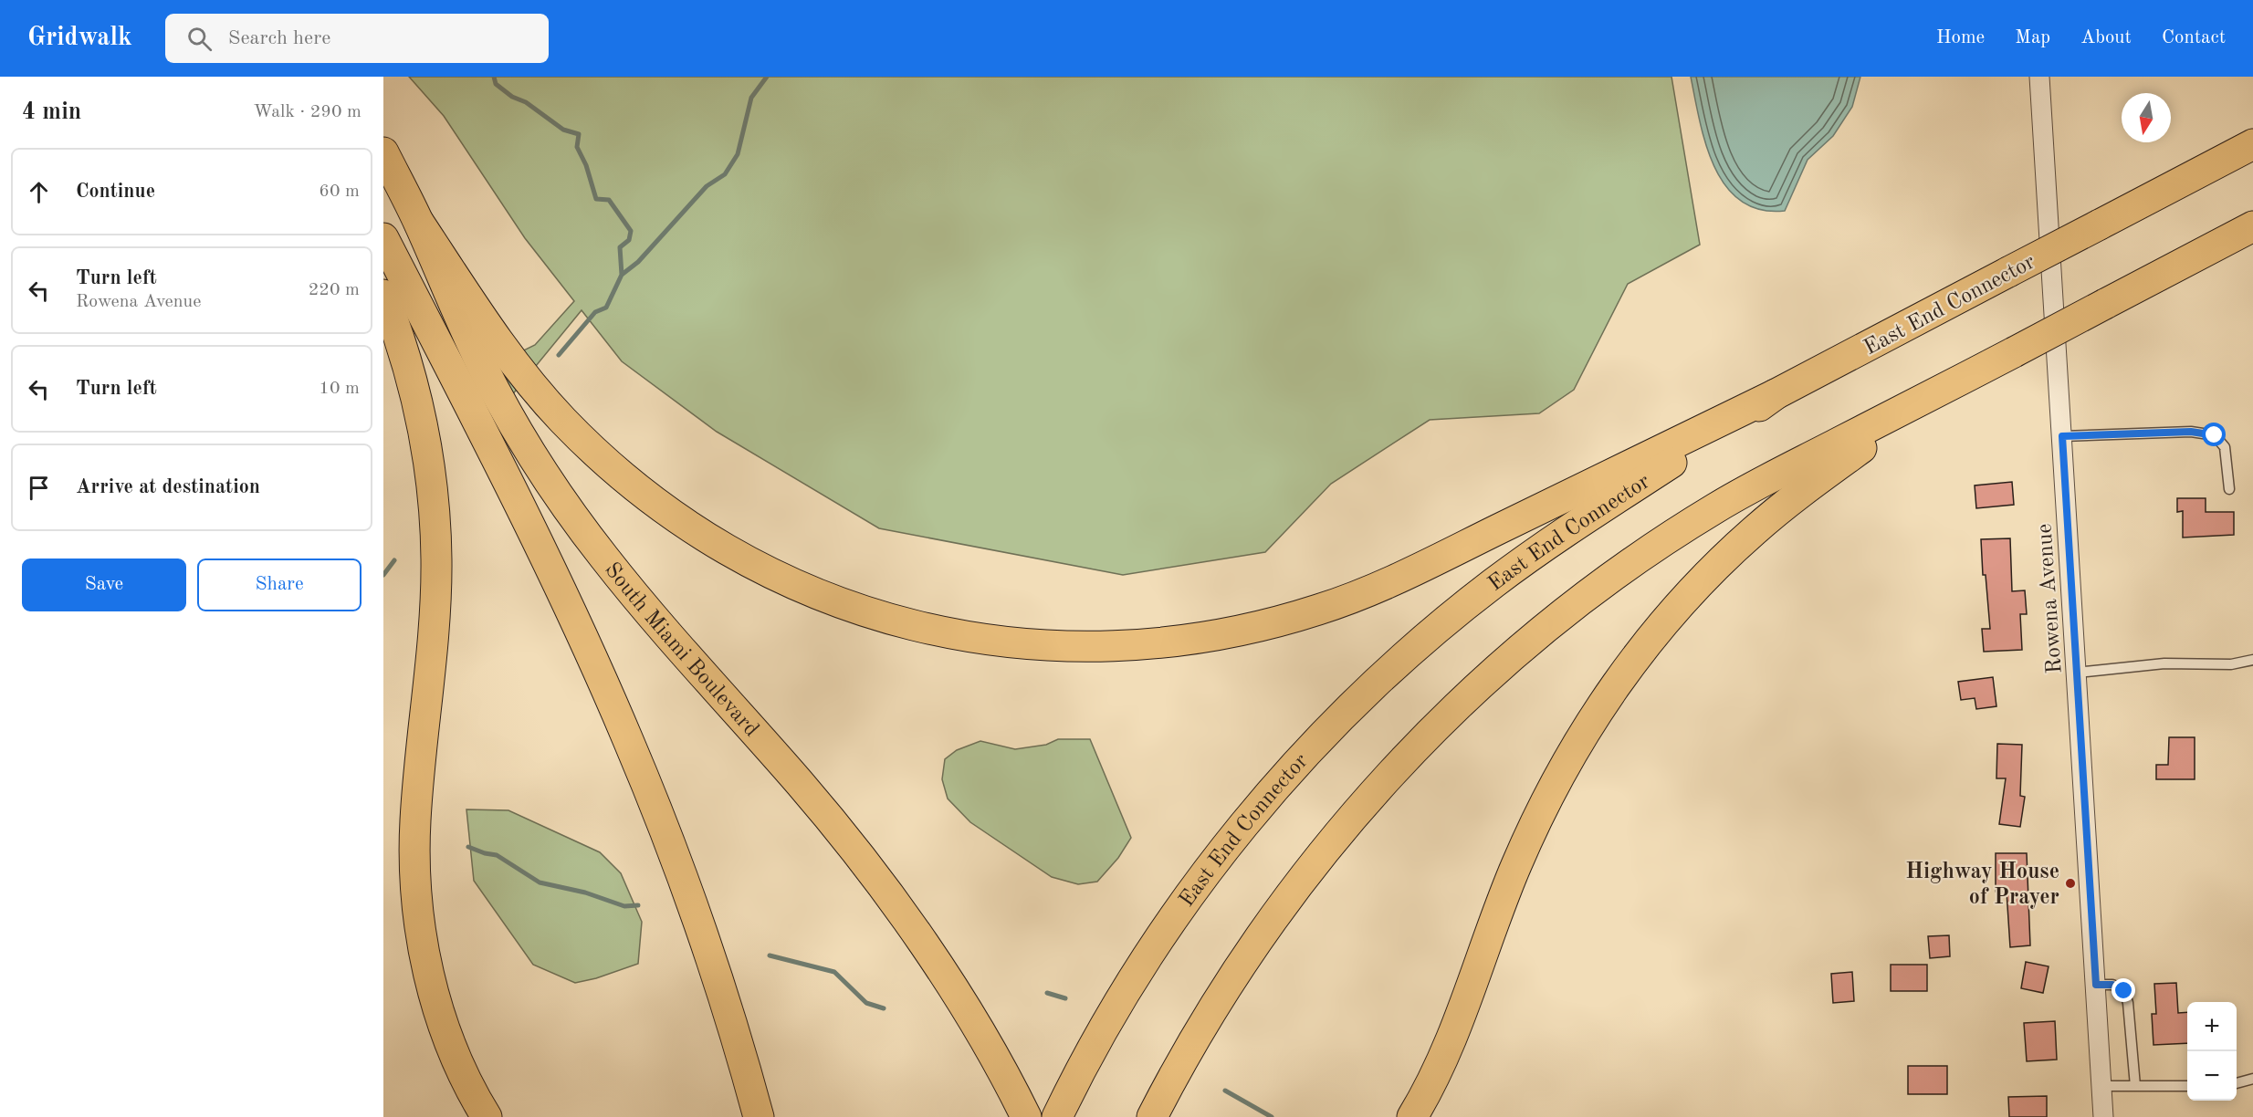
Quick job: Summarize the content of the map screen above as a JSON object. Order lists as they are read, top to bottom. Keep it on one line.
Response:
{"streets":{"highway":["East End Connector","South Miami Boulevard"],"street":["Rowena Avenue"]},"places":["Highway House of Prayer"],"north":"bottom","page":{"header":"Gridwalk","search":"Search here","nav":["Home","Map","About","Contact"],"heading":["4 min","Walk · 290 m"],"list":[["Continue","60 m"],["Turn left","Rowena Avenue","220 m"],["Turn left","10 m"],"Arrive at destination"],"buttons":["Save","Share"],"map_buttons":["+","−"]}}
